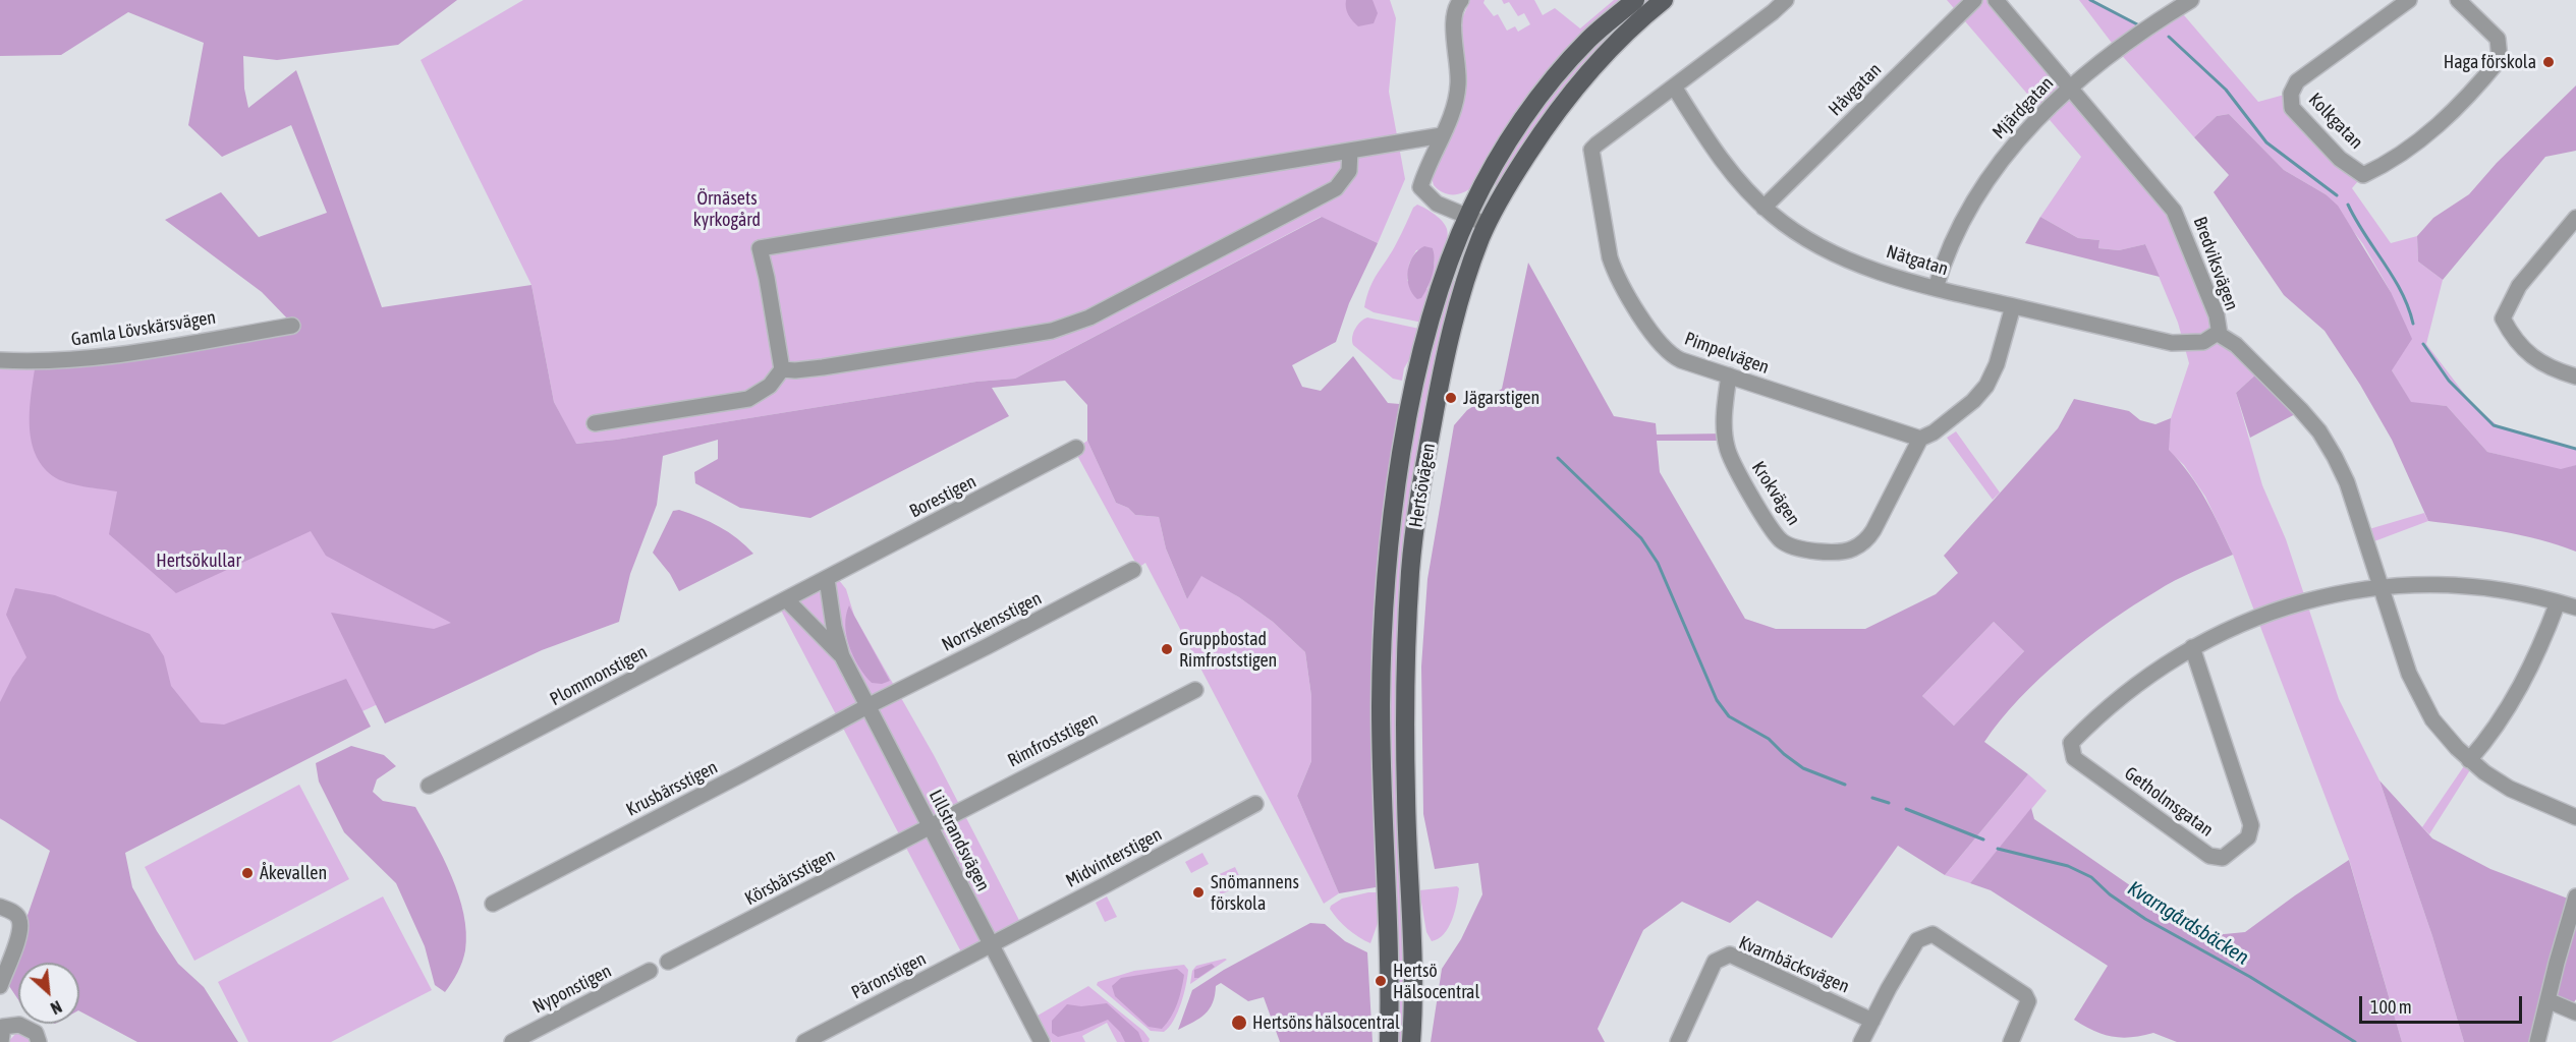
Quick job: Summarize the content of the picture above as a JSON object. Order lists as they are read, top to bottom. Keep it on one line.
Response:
{"streets":{"main road":["Hertsövägen"],"street":["Håvgatan","Mjärdgatan","Kolkgatan","Nätgatan","Bredviksvägen","Gamla Lövskärsvägen","Pimpelvägen","Krokvägen","Borestigen","Norrskensstigen","Plommonstigen","Rimfroststigen","Krusbärsstigen","Getholmsgatan","Lillstrandsvägen","Midvinterstigen","Körsbärsstigen","Kvarnbäcksvägen","Päronstigen","Nyponstigen"]},"crossings":[["Håvgatan","Nätgatan"],["Mjärdgatan","Nätgatan"],["Mjärdgatan","Bredviksvägen"],["Nätgatan","Bredviksvägen"],["Nätgatan","Pimpelvägen"],["Bredviksvägen","Getholmsgatan"],["Pimpelvägen","Krokvägen"],["Borestigen","Lillstrandsvägen"],["Norrskensstigen","Krusbärsstigen"],["Norrskensstigen","Lillstrandsvägen"],["Plommonstigen","Lillstrandsvägen"],["Rimfroststigen","Lillstrandsvägen"],["Rimfroststigen","Körsbärsstigen"],["Krusbärsstigen","Lillstrandsvägen"],["Lillstrandsvägen","Midvinterstigen"],["Lillstrandsvägen","Körsbärsstigen"],["Lillstrandsvägen","Päronstigen"],["Midvinterstigen","Päronstigen"]],"water":["Kvarngårdsbäcken"],"parks":["Örnäsets kyrkogård","Hertsökullar"],"places":["Haga förskola","Jägarstigen","Gruppbostad Rimfroststigen","Åkevallen","Snömannens förskola","Hertsö Hälsocentral","Hertsöns hälsocentral"],"scale_bar":"100 m","north":"bottom right"}
